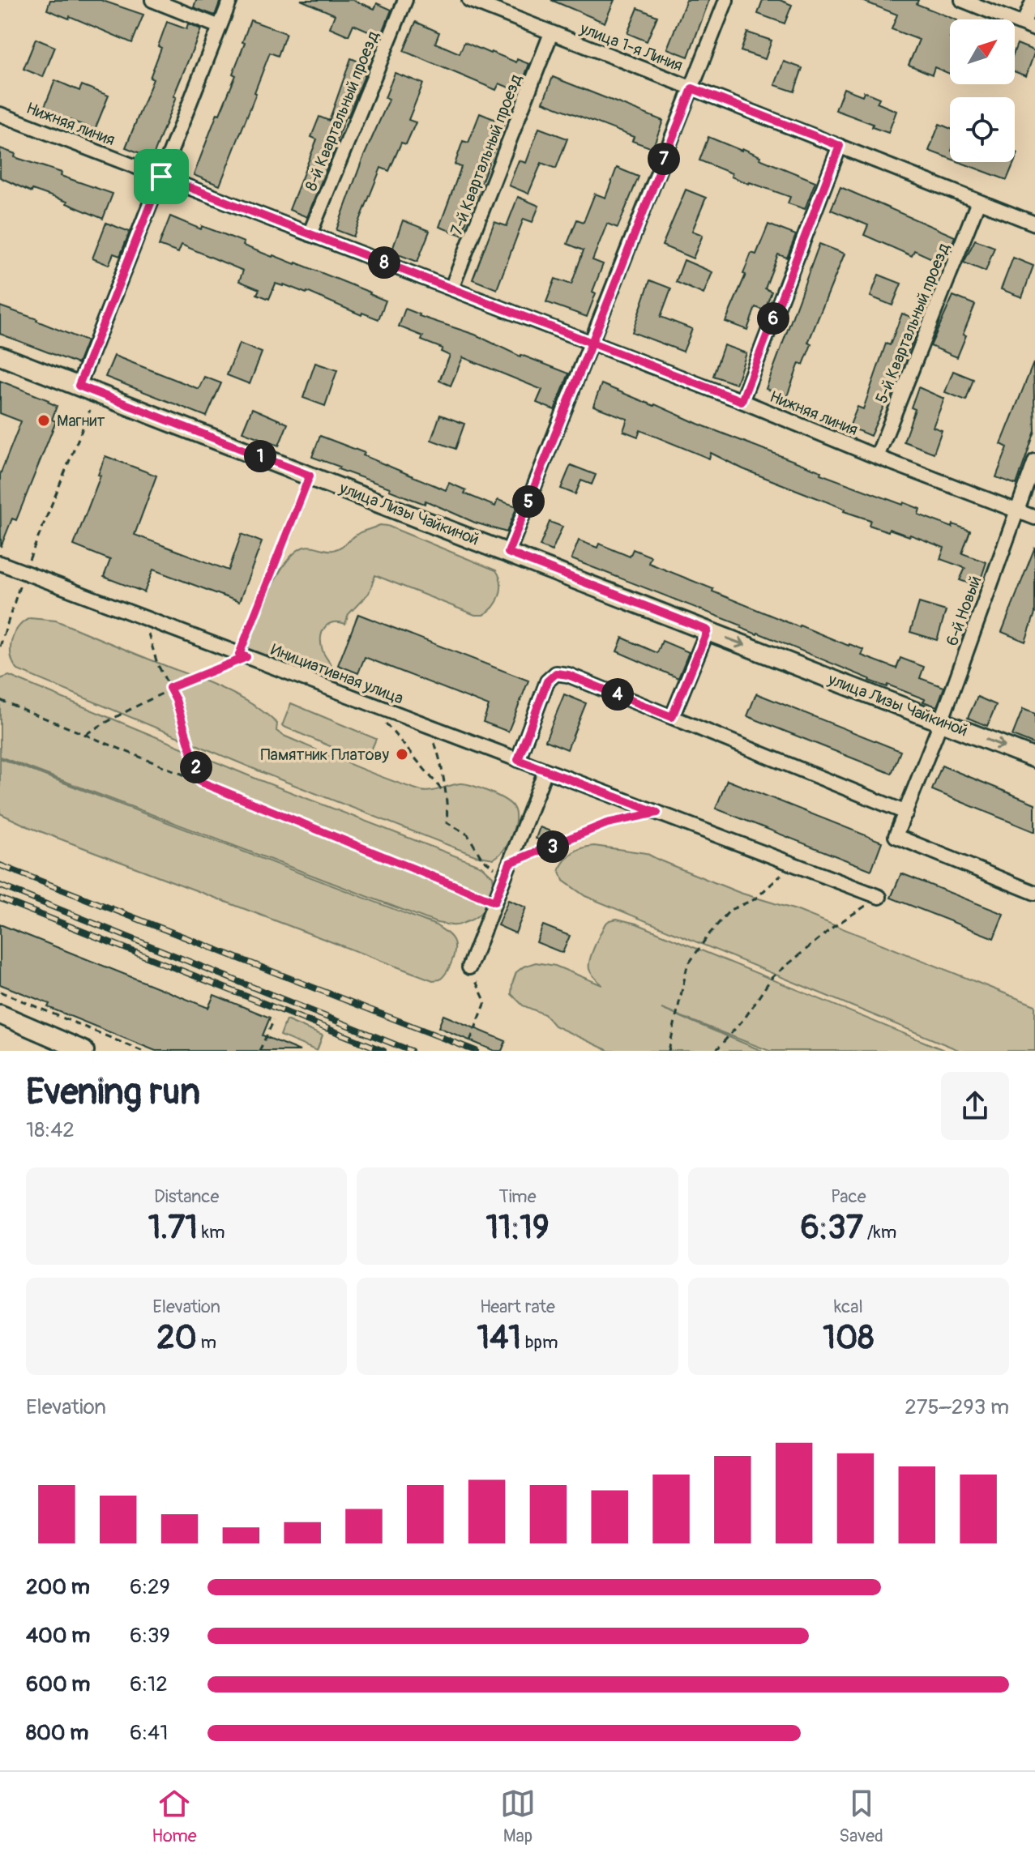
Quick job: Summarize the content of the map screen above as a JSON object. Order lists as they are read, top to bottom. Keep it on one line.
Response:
{"streets":{"main road":["улица Лизы Чайкиной"],"street":["улица 1-я Линия","8-й Квартальный проезд","Нижняя линия","7-й Квартальный проезд","5-й Квартальный проезд","6-й Новый","Инициативная улица"]},"crossings":[["улица 1-я Линия","7-й Квартальный проезд"],["улица 1-я Линия","5-й Квартальный проезд"],["8-й Квартальный проезд","Нижняя линия"],["Нижняя линия","7-й Квартальный проезд"],["Нижняя линия","5-й Квартальный проезд"],["Нижняя линия","6-й Новый"],["улица Лизы Чайкиной","6-й Новый"]],"places":["Магнит","Памятник Платову"],"north":"top right","page":{"pins":["7","8","6","1","5","4","2","3"],"heading":["Evening run","18:42"],"stats":[["Distance","1.71 km"],["Time","11:19"],["Pace","6:37 /km"],["Elevation","20 m"],["Heart rate","141 bpm"],["kcal","108"]],"chart":["Elevation","275–293 m"],"list":[{"name":"200 m","note":"6:29"},{"name":"400 m","note":"6:39"},{"name":"600 m","note":"6:12"},{"name":"800 m","note":"6:41"}],"tabs":["Home","Map","Saved"]}}
